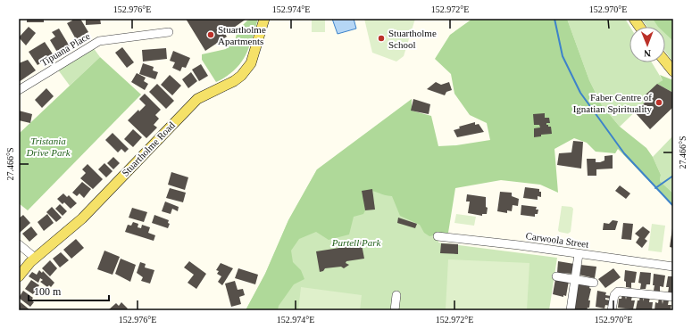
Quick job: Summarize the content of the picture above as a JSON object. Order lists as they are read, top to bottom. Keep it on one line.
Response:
{"streets":{"main road":["Stuartholme Road"],"street":["Tipuana Place","Carwoola Street"]},"parks":["Tristania Drive Park","Purtell Park"],"places":["Stuartholme Apartments","Stuartholme School","Faber Centre of Ignatian Spirituality"],"scale_bar":"100 m","north":"bottom","coordinates":["152.976°E","152.974°E","152.972°E","152.970°E","27.466°S"]}
